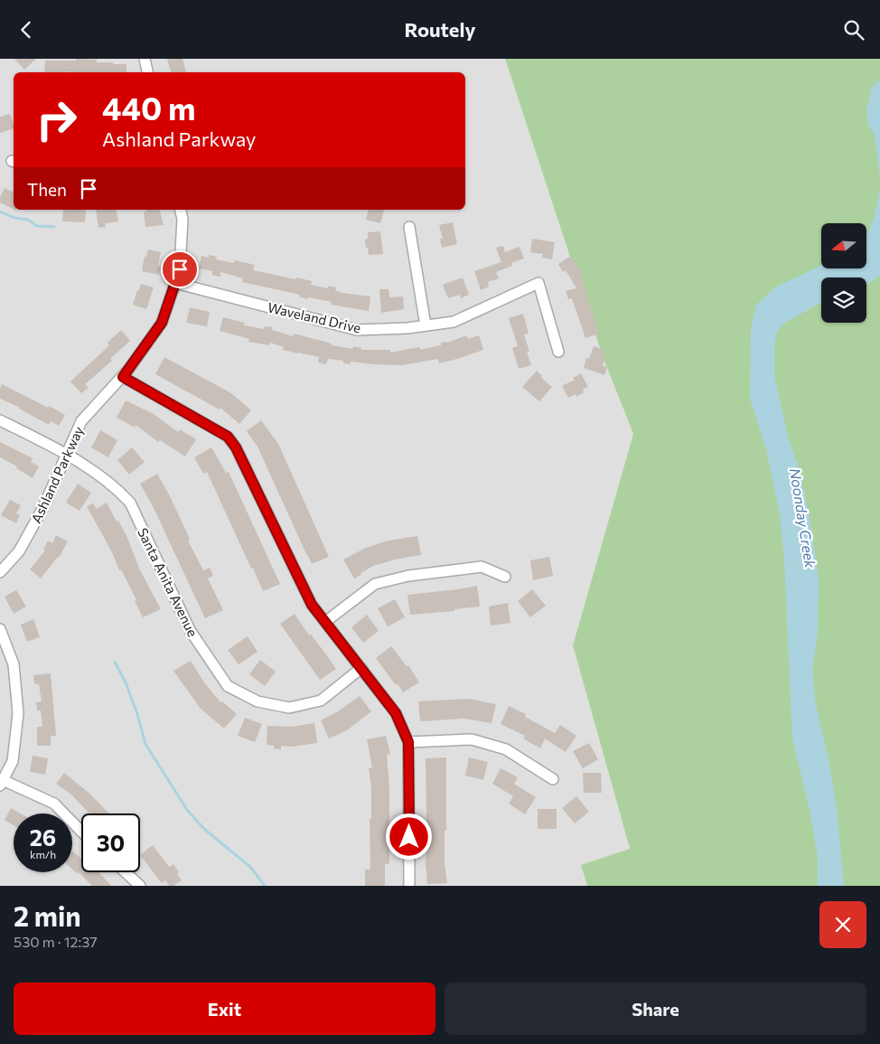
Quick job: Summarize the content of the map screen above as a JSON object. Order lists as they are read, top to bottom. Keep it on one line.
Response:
{"streets":{"street":["Waveland Drive","Ashland Parkway","Santa Anita Avenue"]},"crossings":[["Waveland Drive","Ashland Parkway"],["Ashland Parkway","Santa Anita Avenue"]],"water":["Noonday Creek"],"north":"left","page":{"header":"Routely","turn":["440 m","Ashland Parkway"],"then":"Then","speed":"26 km/h","limit":"30","heading":["2 min","530 m · 12:37"],"buttons":["Exit","Share"]}}
